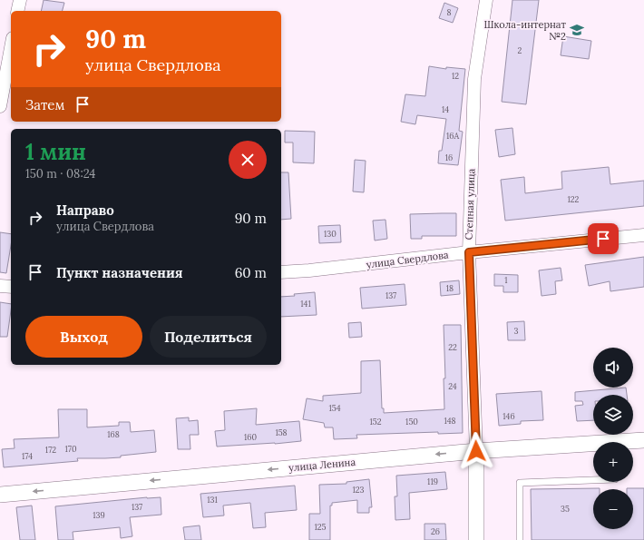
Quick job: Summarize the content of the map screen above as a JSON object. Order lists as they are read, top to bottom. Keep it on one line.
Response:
{"streets":{"street":["Степная улица","улица Свердлова","улица Ленина"]},"crossings":[["Степная улица","улица Свердлова"],["Степная улица","улица Ленина"]],"one_way":["улица Ленина"],"places":{"school or university":["Школа-интернат №2"]},"house_numbers":["8","2","12","14","16А","16","122","130","1","18","137","141","3","22","24","154","146","148","152","150","158","168","160","170","172","174","119","123","131","137","35","139","125","26"],"page":{"turn":["90 m","улица Свердлова"],"then":"Затем","heading":["1 мин","150 m · 08:24"],"list":[{"name":"Направо","note":"улица Свердлова","value":"90 m"},{"name":"Пункт назначения","value":"60 m"}],"buttons":["Выход","Поделиться"],"map_buttons":["+","−"]}}
